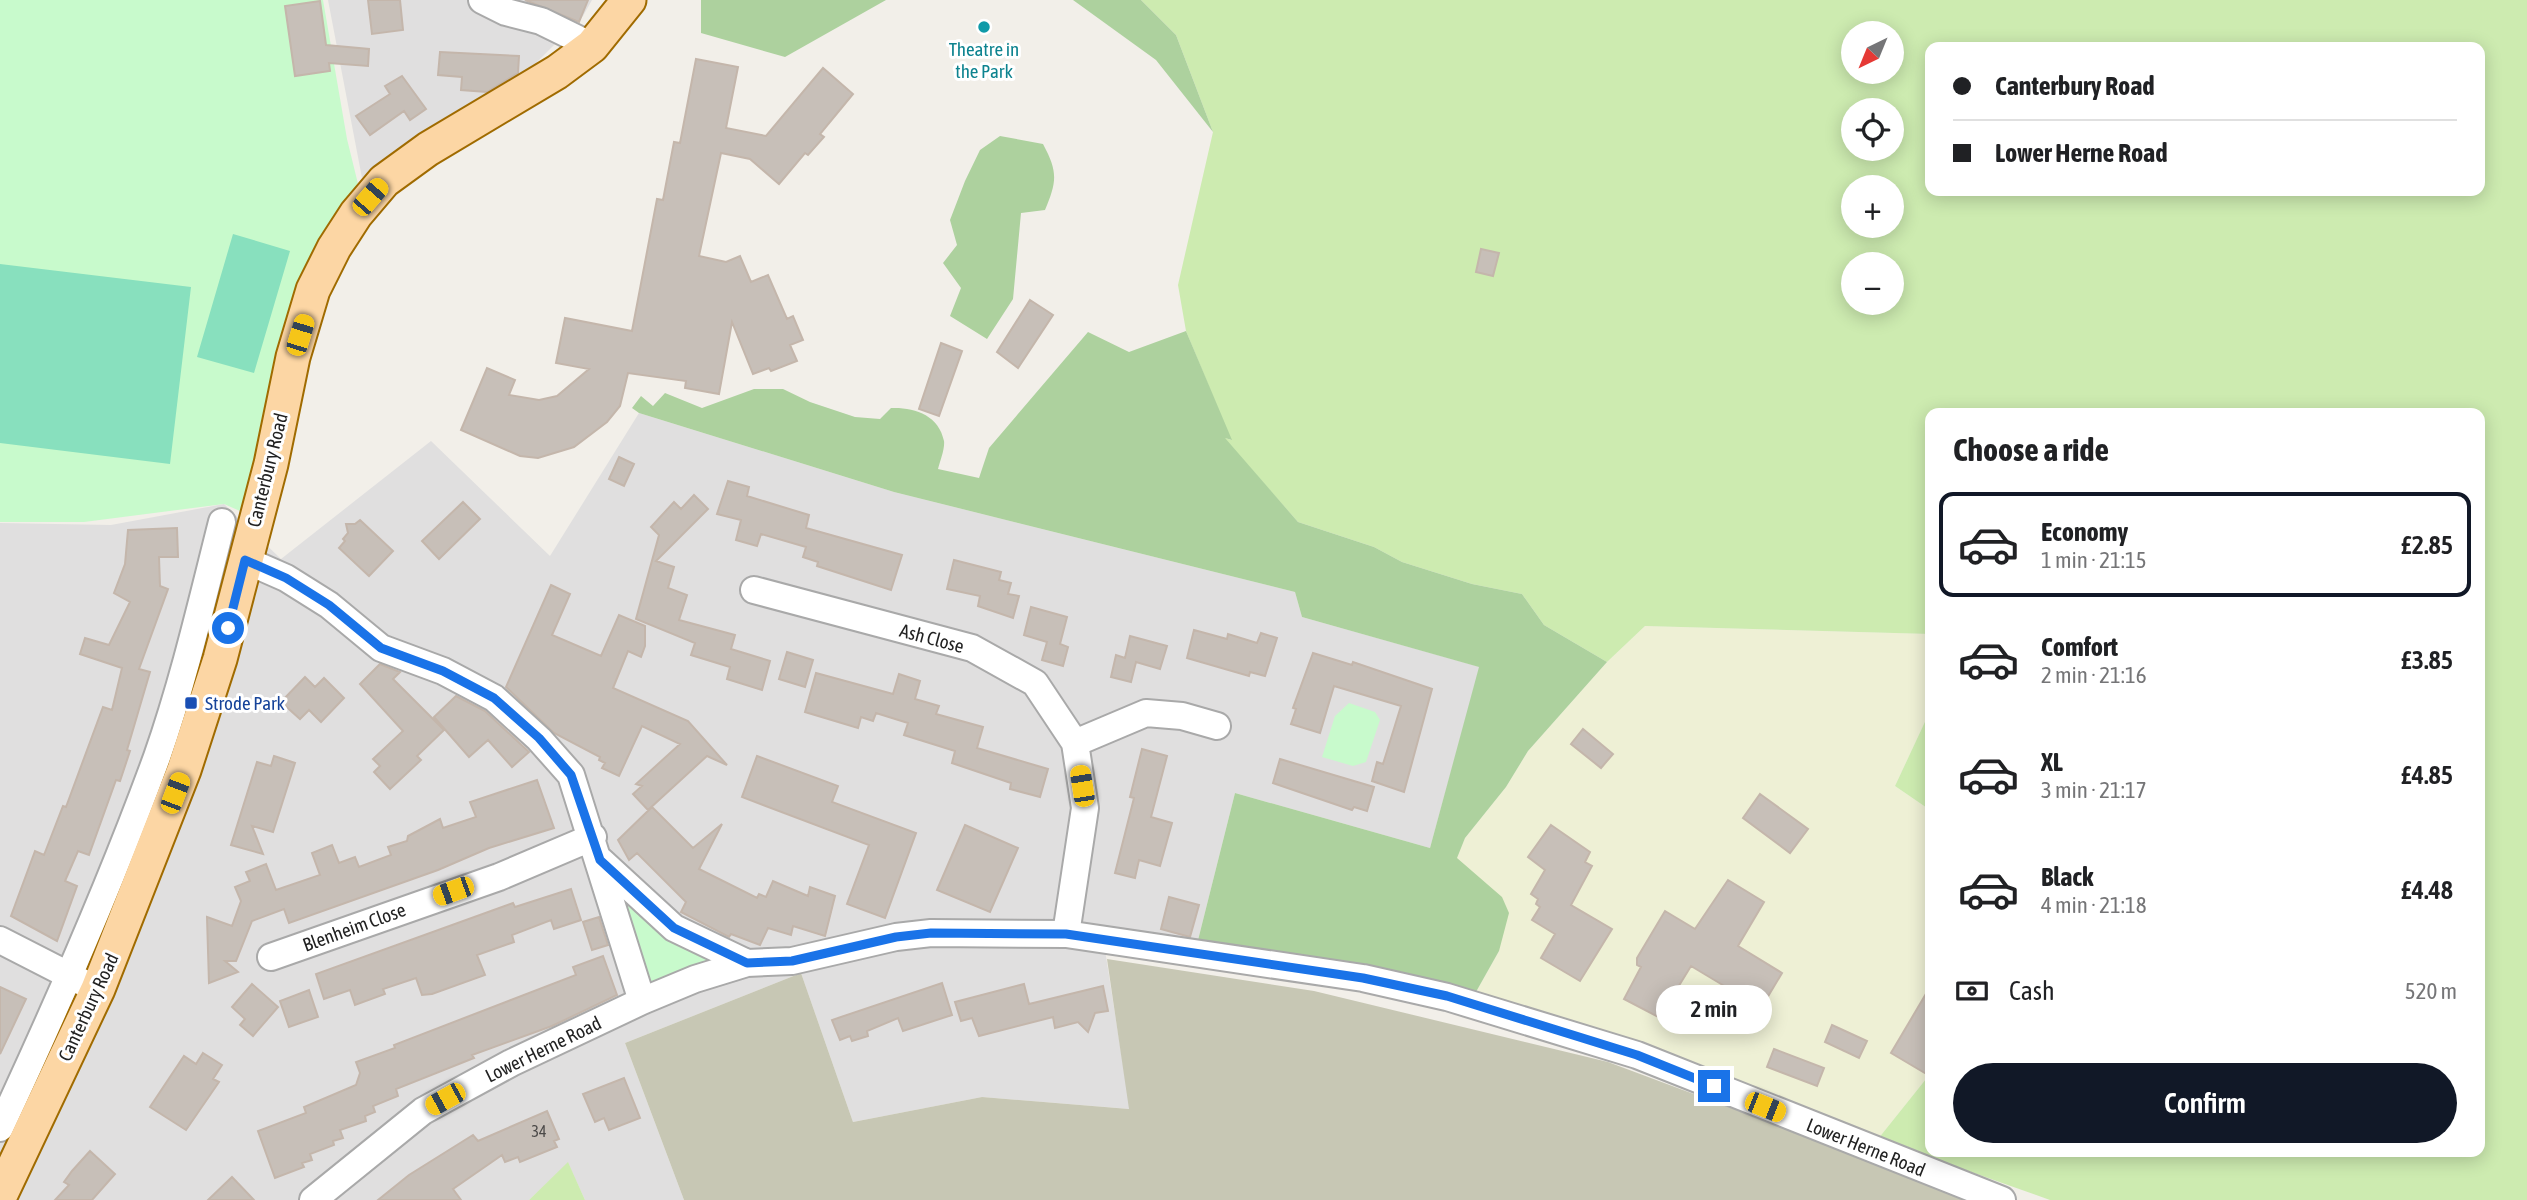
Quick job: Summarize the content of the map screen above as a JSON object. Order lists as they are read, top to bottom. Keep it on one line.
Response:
{"streets":{"main road":["Canterbury Road"],"street":["Ash Close","Blenheim Close","Lower Herne Road"]},"crossings":[["Canterbury Road","Lower Herne Road"],["Ash Close","Lower Herne Road"],["Blenheim Close","Lower Herne Road"]],"places":{"other":["Theatre in the Park"],"transit":["Strode Park"]},"house_numbers":["34"],"north":"bottom left","page":{"map_buttons":["+","−"],"banner":["Canterbury Road","Lower Herne Road"],"heading":"Choose a ride","list":[{"name":"Economy","note":"1 min · 21:15","value":"£2.85"},{"name":"Comfort","note":"2 min · 21:16","value":"£3.85"},{"name":"XL","note":"3 min · 21:17","value":"£4.85"},{"name":"Black","note":"4 min · 21:18","value":"£4.48"}],"pay":["Cash","520 m"],"bubble":"2 min","buttons":"Confirm"}}
